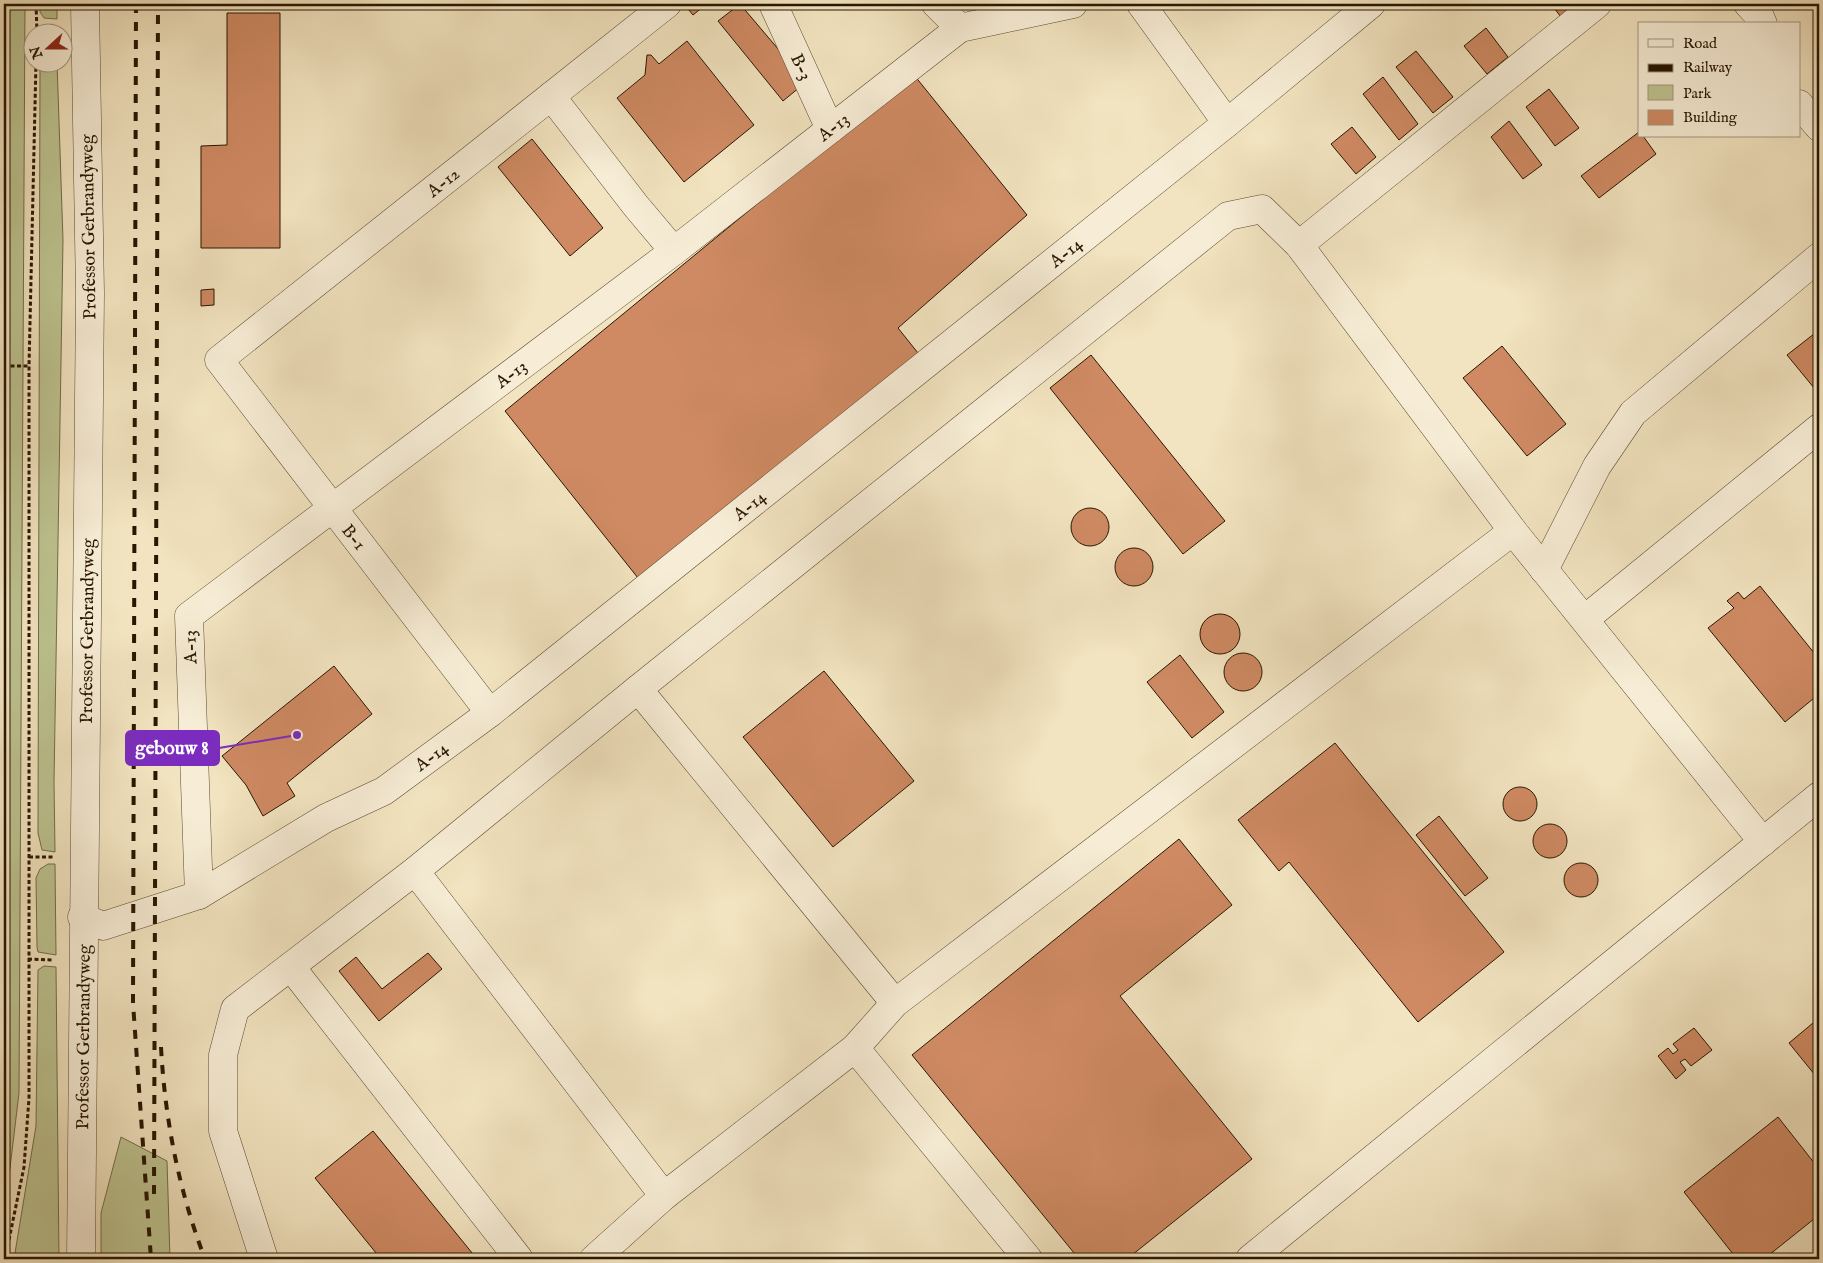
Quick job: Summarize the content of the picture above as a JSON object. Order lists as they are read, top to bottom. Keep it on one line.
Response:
{"streets":{"street":["B-3","A-13","A-12","Professor Gerbrandyweg","A-14","B-1"]},"crossings":[["B-3","A-13"],["A-13","A-14"],["A-13","B-1"],["A-12","B-1"],["Professor Gerbrandyweg","A-14"],["A-14","B-1"]],"places":["gebouw 8"],"legend":["Road","Railway","Park","Building"],"north":"left"}
